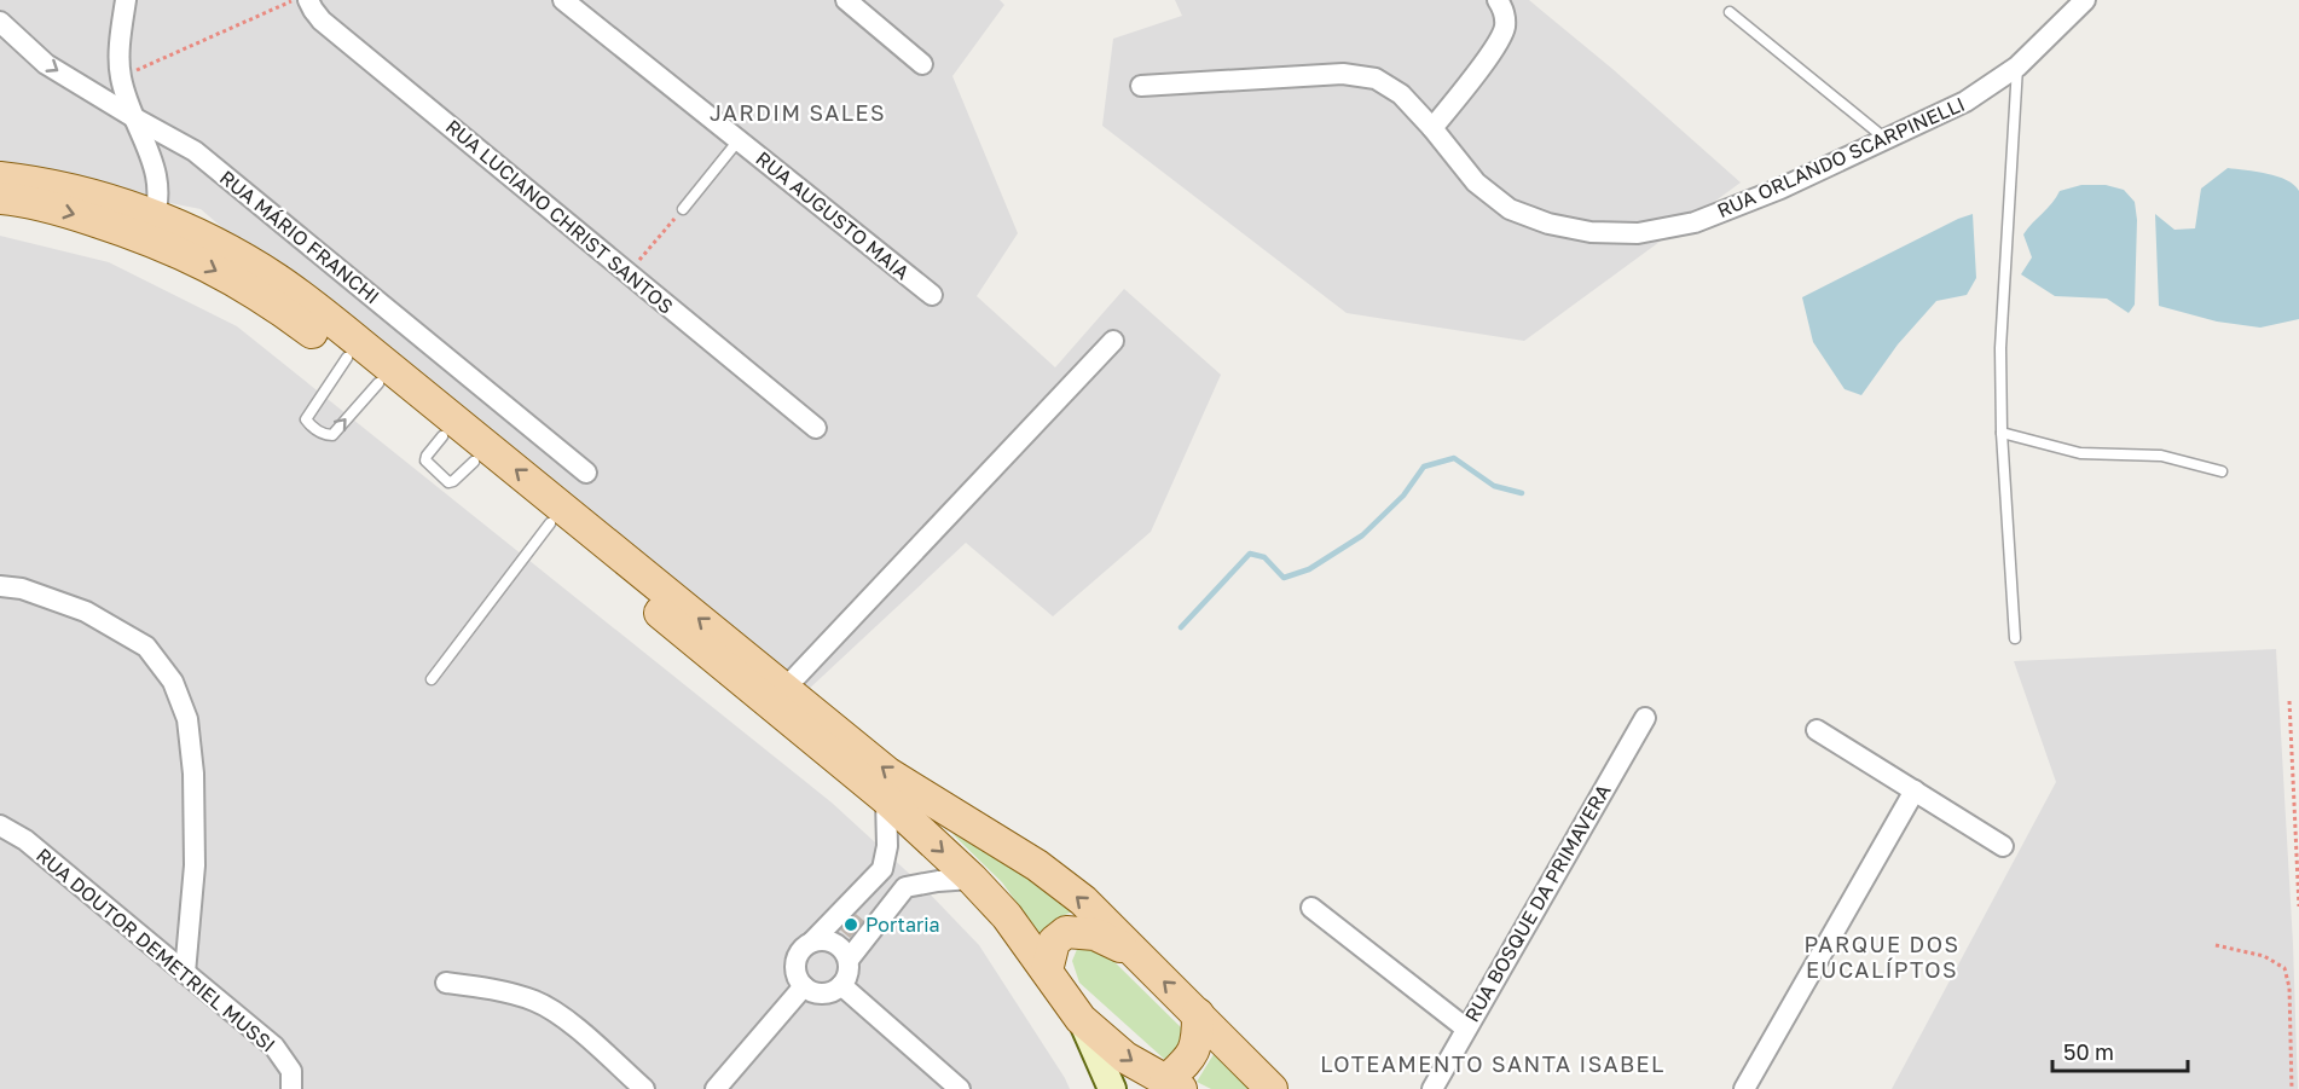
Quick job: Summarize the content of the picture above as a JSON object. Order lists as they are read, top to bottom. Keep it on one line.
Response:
{"streets":{"street":["RUA ORLANDO SCARPINELLI","RUA AUGUSTO MAIA","RUA LUCIANO CHRIST SANTOS","RUA MÁRIO FRANCHI","RUA BOSQUE DA PRIMAVERA","RUA DOUTOR DEMETRIEL MUSSI"]},"districts":["JARDIM SALES","PARQUE DOS EUCALÍPTOS","LOTEAMENTO SANTA ISABEL"],"places":["Portaria"],"scale_bar":"50 m"}
